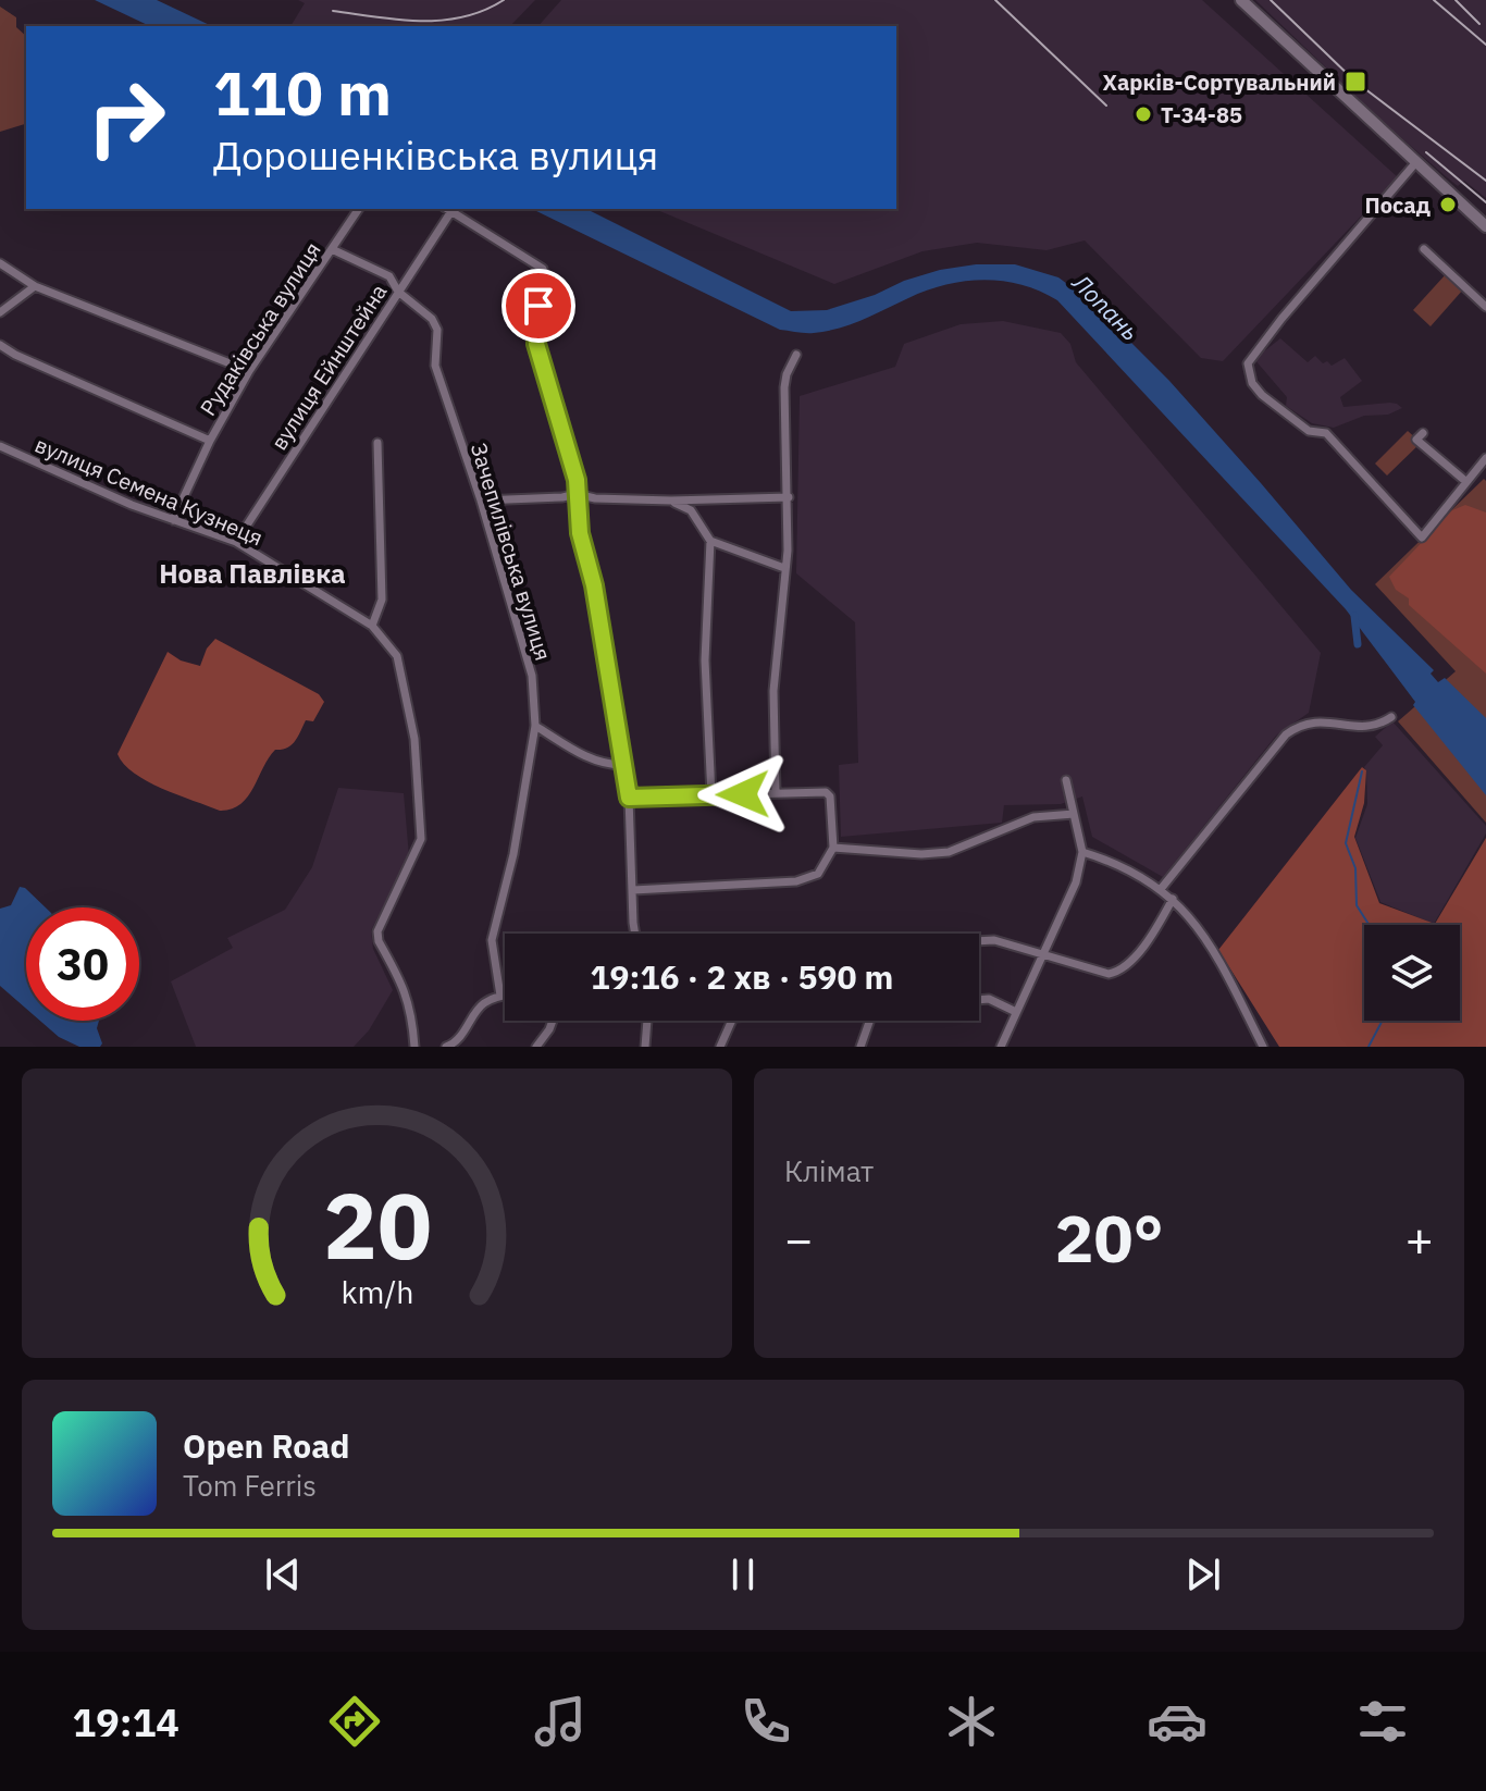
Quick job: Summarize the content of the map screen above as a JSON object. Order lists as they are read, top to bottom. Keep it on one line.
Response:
{"streets":{"street":["Рудаківська вулиця","вулиця Ейнштейна","вулиця Семена Кузнеця","Зачепилівська вулиця"]},"crossings":[["Рудаківська вулиця","вулиця Семена Кузнеця"],["Рудаківська вулиця","Зачепилівська вулиця"],["вулиця Ейнштейна","вулиця Семена Кузнеця"],["вулиця Ейнштейна","Зачепилівська вулиця"]],"districts":["Нова Павлівка"],"water":["Лопань"],"places":{"transit":["Харків-Сортувальний"],"other":["Т-34-85","Посад"]},"page":{"turn":["110 m","Дорошенківська вулиця"],"limit":"30","trip":"19:16 · 2 хв · 590 m","tile":"Клімат","heat":["−","20°","+"],"song":["Open Road","Tom Ferris"],"tabs":"19:14","gauge":["20","km/h"]}}
